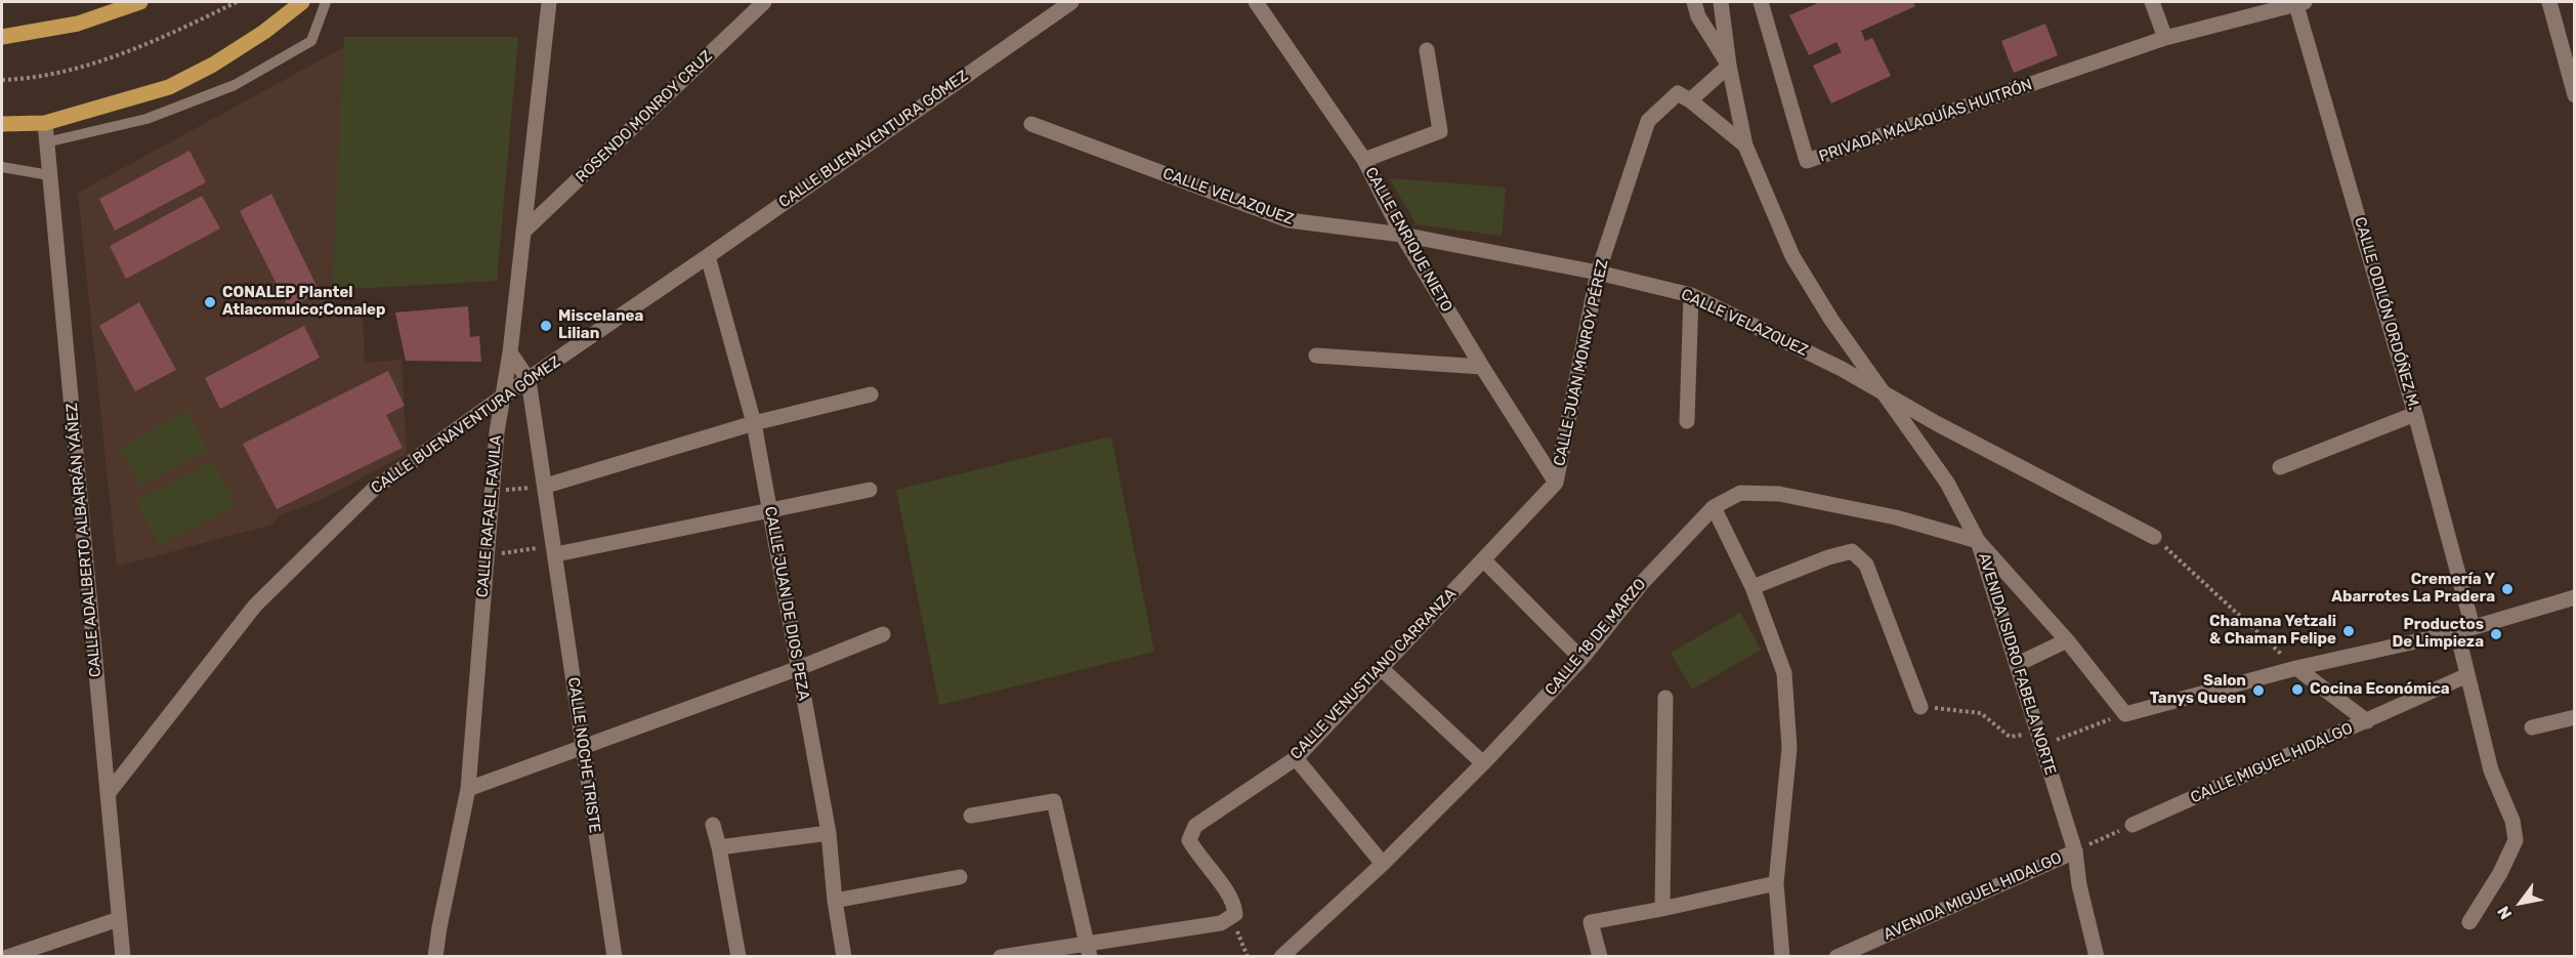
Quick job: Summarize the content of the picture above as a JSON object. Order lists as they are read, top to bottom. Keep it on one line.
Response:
{"streets":{"street":["ROSENDO MONROY CRUZ","PRIVADA MALAQUÍAS HUITRÓN","CALLE BUENAVENTURA GÓMEZ","CALLE VELAZQUEZ","CALLE ENRIQUE NIETO","CALLE ODILÓN ORDÓÑEZ M.","CALLE JUAN MONROY PÉREZ","CALLE RAFAEL FAVILA","CALLE ADALBERTO ALBARRÁN YÁÑEZ","CALLE JUAN DE DIOS PEZA","CALLE 18 DE MARZO","AVENIDA ISIDRO FABELA NORTE","CALLE VENUSTIANO CARRANZA","CALLE NOCHE TRISTE","CALLE MIGUEL HIDALGO","AVENIDA MIGUEL HIDALGO"]},"crossings":[["ROSENDO MONROY CRUZ","CALLE RAFAEL FAVILA"],["CALLE BUENAVENTURA GÓMEZ","CALLE RAFAEL FAVILA"],["CALLE BUENAVENTURA GÓMEZ","CALLE ADALBERTO ALBARRÁN YÁÑEZ"],["CALLE BUENAVENTURA GÓMEZ","CALLE JUAN DE DIOS PEZA"],["CALLE BUENAVENTURA GÓMEZ","CALLE NOCHE TRISTE"],["CALLE VELAZQUEZ","CALLE ENRIQUE NIETO"],["CALLE VELAZQUEZ","CALLE JUAN MONROY PÉREZ"],["CALLE VELAZQUEZ","AVENIDA ISIDRO FABELA NORTE"],["CALLE ENRIQUE NIETO","CALLE JUAN MONROY PÉREZ"],["CALLE ENRIQUE NIETO","CALLE VENUSTIANO CARRANZA"],["CALLE JUAN MONROY PÉREZ","CALLE VENUSTIANO CARRANZA"],["CALLE RAFAEL FAVILA","CALLE NOCHE TRISTE"],["CALLE 18 DE MARZO","AVENIDA ISIDRO FABELA NORTE"],["AVENIDA ISIDRO FABELA NORTE","AVENIDA MIGUEL HIDALGO"]],"places":["CONALEP Plantel Atlacomulco;Conalep","Miscelanea Lilian","Cremería Y Abarrotes La Pradera","Chamana Yetzali & Chaman Felipe","Productos De Limpieza","Cocina Económica","Salon Tanys Queen"],"north":"bottom left"}
